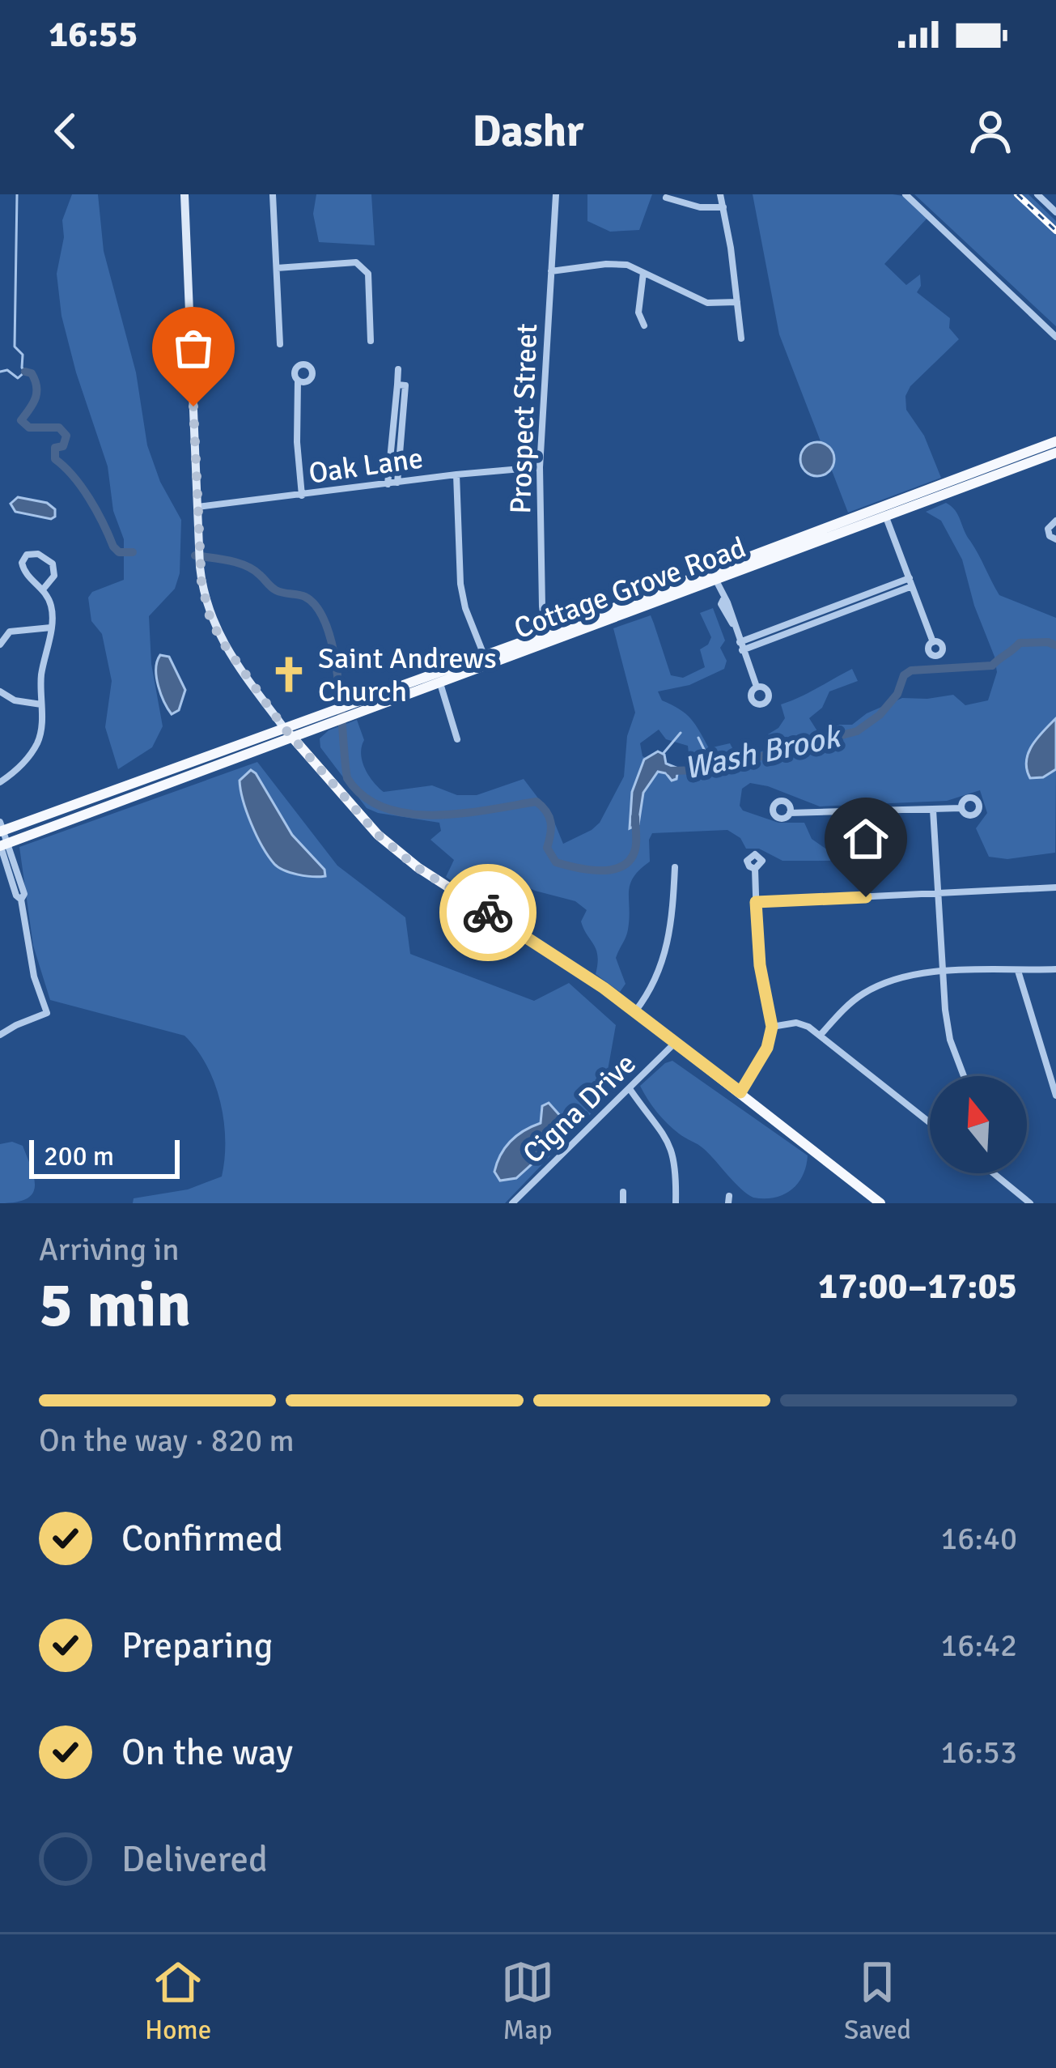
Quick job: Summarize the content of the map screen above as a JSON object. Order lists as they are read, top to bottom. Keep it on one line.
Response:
{"streets":{"main road":["Cottage Grove Road"],"street":["Prospect Street","Oak Lane","Cigna Drive"]},"crossings":[["Prospect Street","Oak Lane"],["Prospect Street","Cottage Grove Road"]],"water":["Wash Brook"],"places":{"church":["Saint Andrews Church"]},"scale_bar":"200 m","north":"top","page":{"status":"16:55","header":"Dashr","scale":"200 m","heading":["5 min","Arriving in","17:00–17:05"],"bar":"On the way · 820 m","list":[["Confirmed","16:40"],["Preparing","16:42"],["On the way","16:53"],"Delivered"],"tabs":["Home","Map","Saved"]}}
